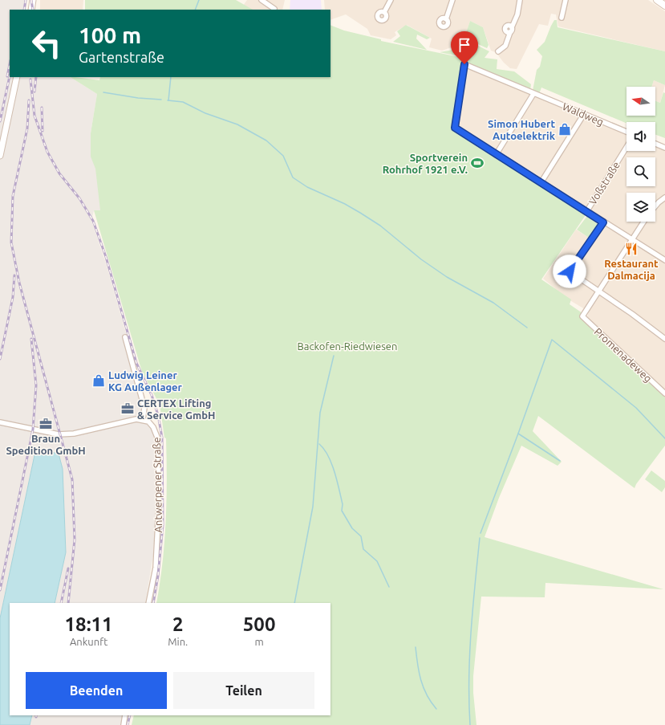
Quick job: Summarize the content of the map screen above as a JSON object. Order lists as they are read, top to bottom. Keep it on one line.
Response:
{"streets":{"street":["Waldweg","Voßstraße","Promenadeweg","Antwerpener Straße"]},"parks":["Backofen-Riedwiesen"],"places":{"shop":["Simon Hubert Autoelektrik","Ludwig Leiner KG Außenlager"],"sports":["Sportverein Rohrhof 1921 e.V."],"restaurant":["Restaurant Dalmacija"],"office":["CERTEX Lifting & Service GmbH","Braun Spedition GmbH"]},"north":"left","page":{"turn":["100 m","Gartenstraße"],"eta":["18:11","Ankunft","2","Min.","500","m"],"buttons":["Beenden","Teilen"]}}
